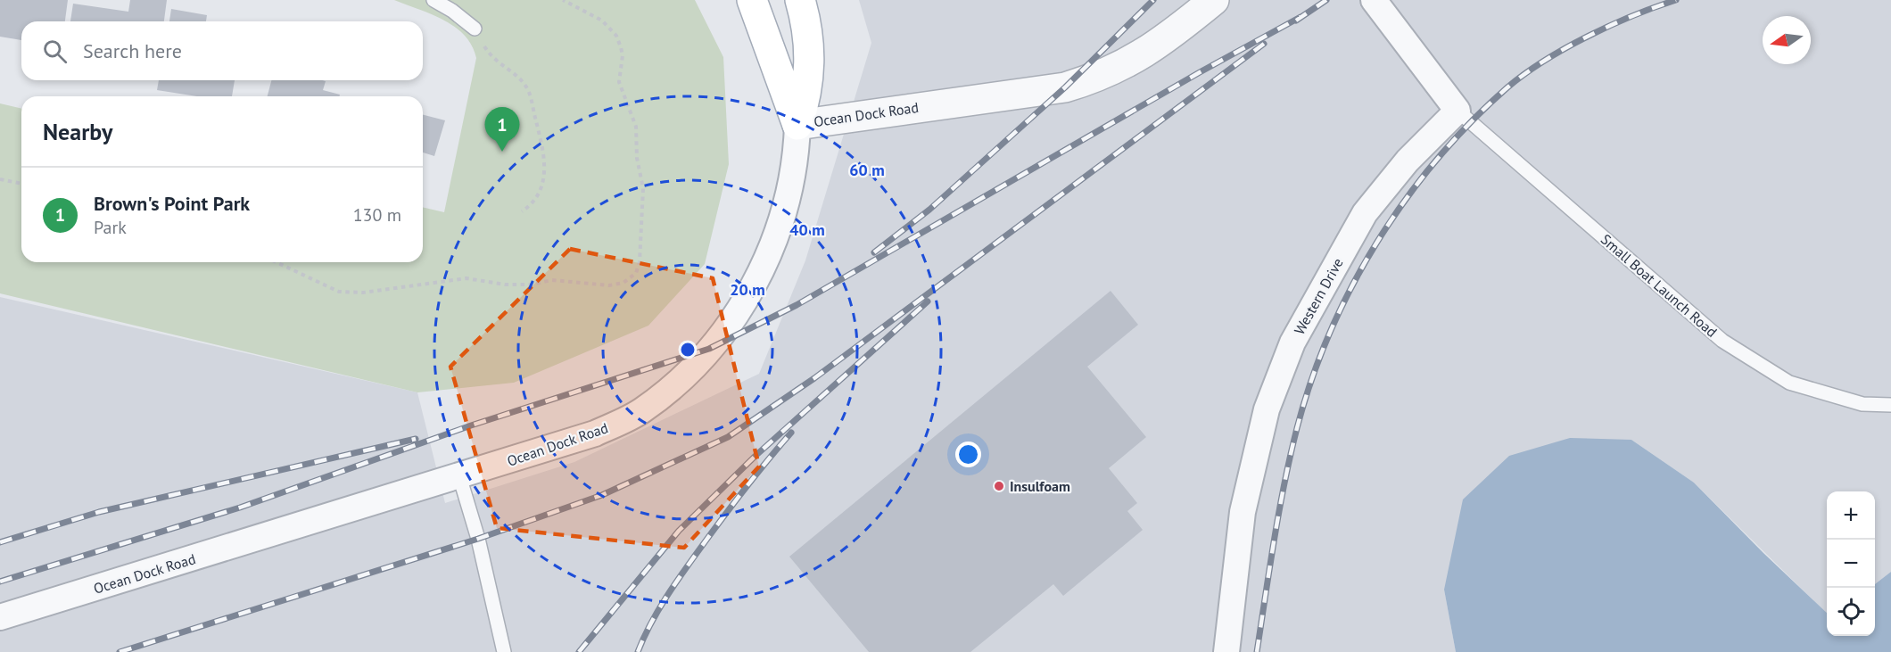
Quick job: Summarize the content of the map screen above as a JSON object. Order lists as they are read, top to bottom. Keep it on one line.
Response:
{"streets":{"street":["Ocean Dock Road","Western Drive"],"lane":["Small Boat Launch Road"]},"crossings":[["Small Boat Launch Road","Western Drive"]],"places":["Insulfoam"],"north":"left","page":{"search":"Search here","heading":"Nearby","pins":"1","list":[{"mark":"1","name":"Brown's Point Park","note":"Park","value":"130 m"}],"map_buttons":["+","−"]},"rings":["60 m","40 m","20 m"]}
